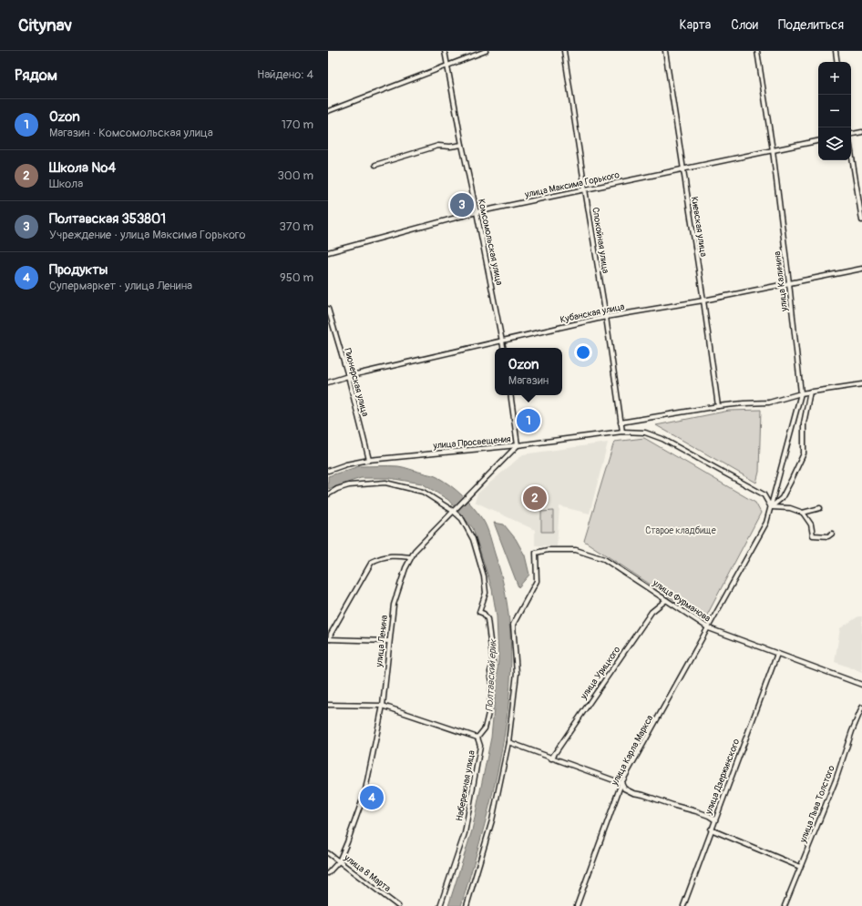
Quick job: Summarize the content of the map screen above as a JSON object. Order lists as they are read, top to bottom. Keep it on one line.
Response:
{"streets":{"street":["улица Максима Горького","Киевская улица","Спокойная улица","Комсомольская улица","улица Калинина","Кубанская улица","Пионерская улица","улица Просвещения","улица Фурманова","улица Ленина","улица Урицкого","улица Карла Маркса","улица Дзержинского","Набережная улица","улица Льва Толстого","улица 8 Марта"]},"crossings":[["улица Максима Горького","Киевская улица"],["улица Максима Горького","Спокойная улица"],["улица Максима Горького","Комсомольская улица"],["улица Максима Горького","улица Калинина"],["Киевская улица","Кубанская улица"],["Спокойная улица","Кубанская улица"],["Спокойная улица","улица Просвещения"],["Комсомольская улица","Кубанская улица"],["улица Калинина","Кубанская улица"],["улица Калинина","улица Просвещения"],["улица Калинина","улица Карла Маркса"],["Кубанская улица","Пионерская улица"],["Пионерская улица","улица Просвещения"],["улица Просвещения","улица Ленина"],["улица Просвещения","улица Карла Маркса"],["улица Фурманова","улица Урицкого"],["улица Фурманова","улица Карла Маркса"],["улица Фурманова","улица Дзержинского"],["улица Ленина","Набережная улица"],["улица Ленина","улица 8 Марта"]],"water":["Полтавский ерик"],"parks":["Старое кладбище"],"page":{"header":"Citynav","nav":["Карта","Слои","Поделиться"],"heading":["Рядом","Найдено: 4"],"map_buttons":["+","−"],"list":[{"mark":"1","name":"Ozon","note":"Магазин · Комсомольская улица","value":"170 m"},{"mark":"2","name":"Школа №4","note":"Школа","value":"300 m"},{"mark":"3","name":"Полтавская 353801","note":"Учреждение · улица Максима Горького","value":"370 m"},{"mark":"4","name":"Продукты","note":"Супермаркет · улица Ленина","value":"950 m"}],"pins":["3","1","2","4"],"popup":["Ozon","Магазин"]}}
